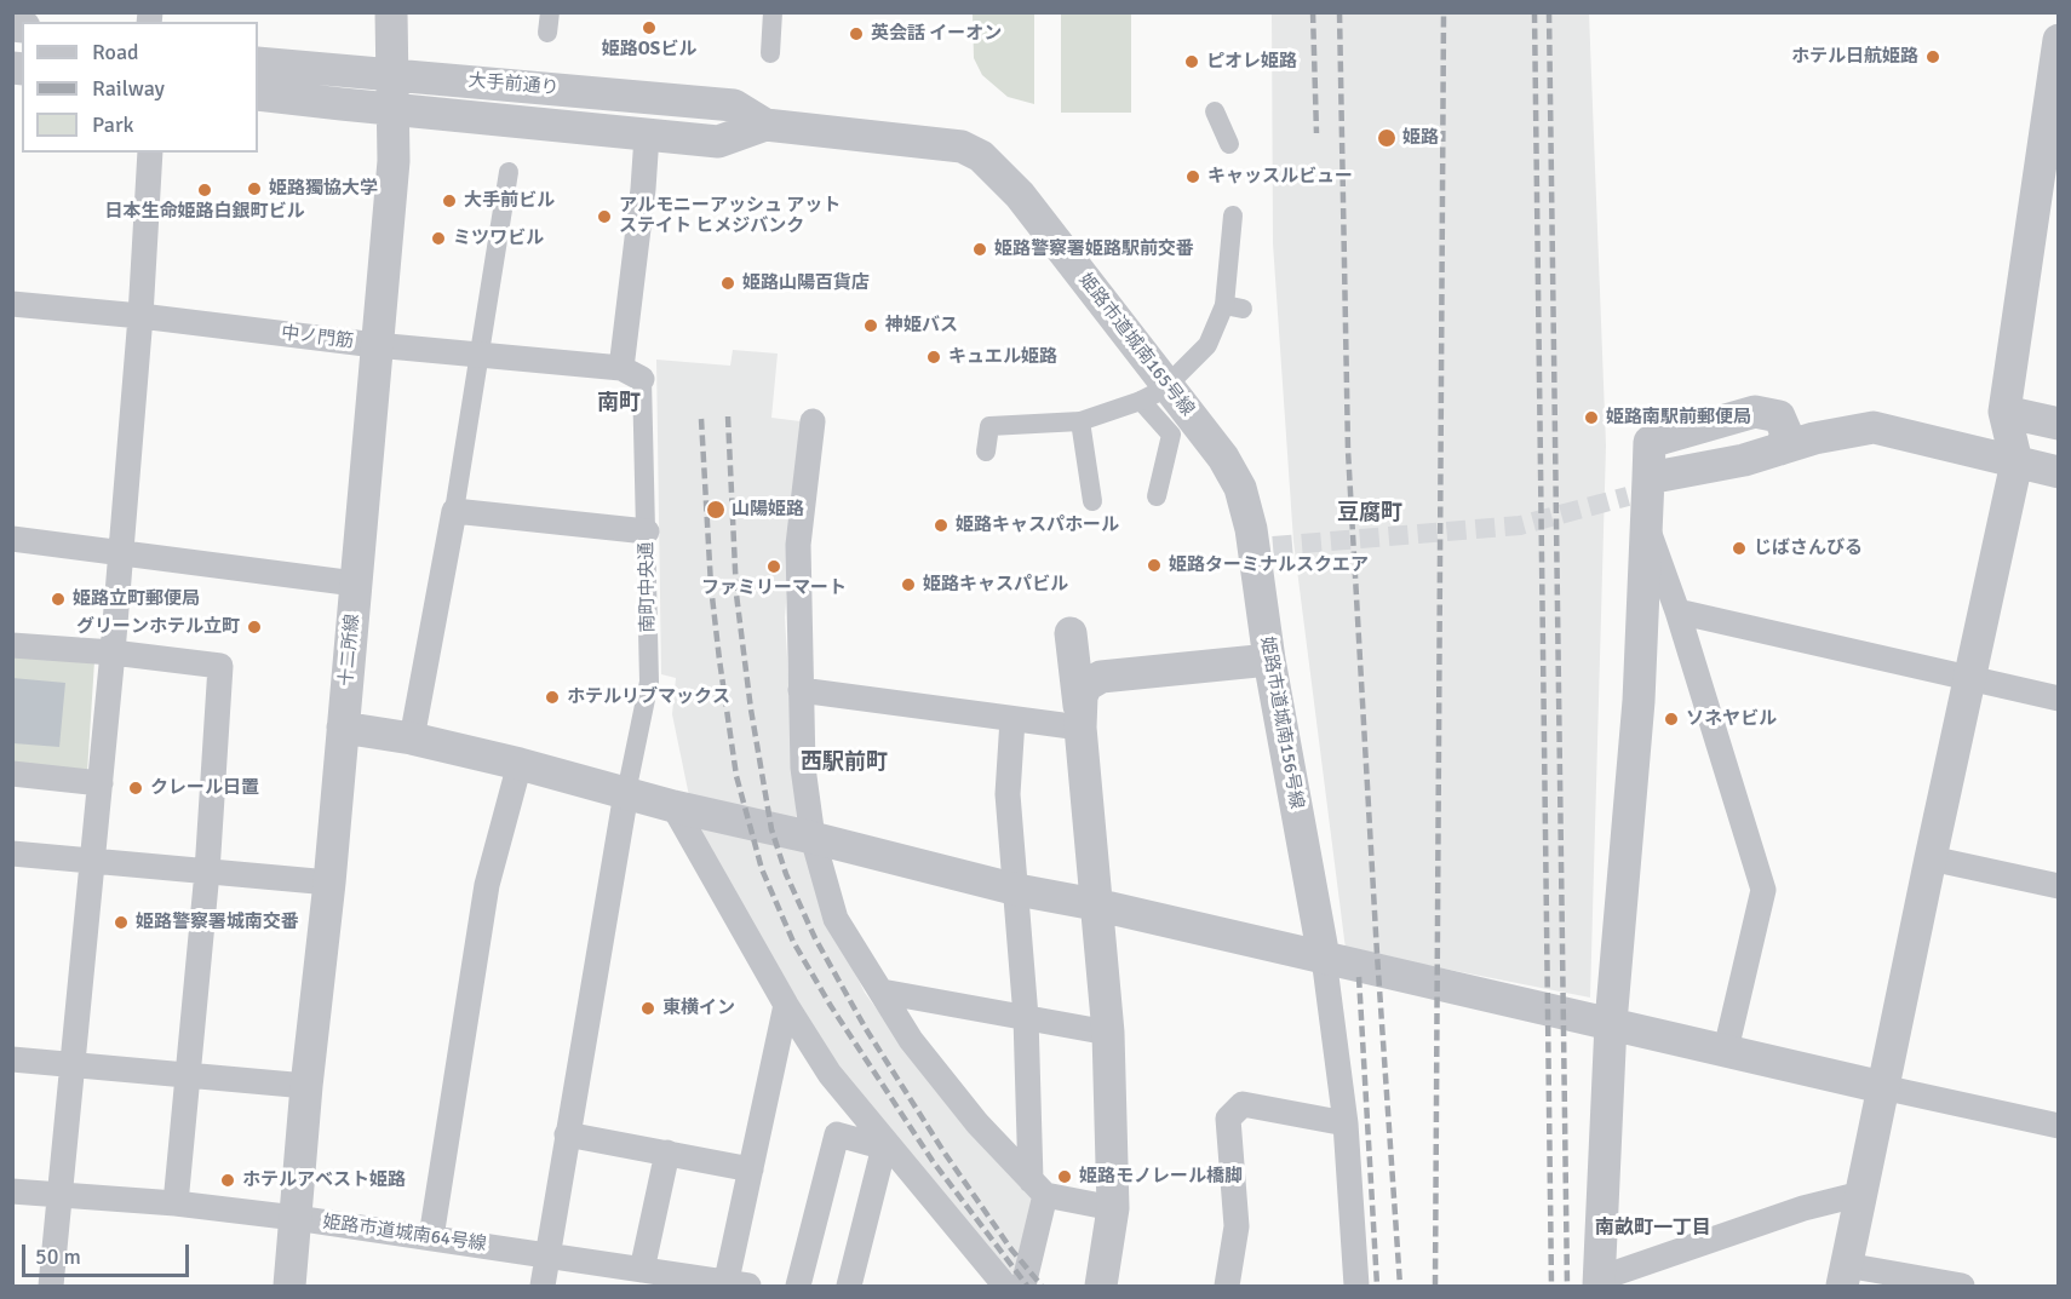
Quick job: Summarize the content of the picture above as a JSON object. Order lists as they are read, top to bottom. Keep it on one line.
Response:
{"streets":{"street":["大手前通り","中ノ門筋","姫路市道城南165号線","南町中央通","十二所線","姫路市道城南156号線","姫路市道城南64号線"]},"crossings":[["大手前通り","姫路市道城南165号線"],["大手前通り","十二所線"],["中ノ門筋","南町中央通"],["中ノ門筋","十二所線"],["姫路市道城南165号線","姫路市道城南156号線"],["十二所線","姫路市道城南64号線"]],"districts":["南町","豆腐町","西駅前町","南畝町一丁目"],"places":["姫路OSビル","英会話 イーオン","ホテル日航姫路","ピオレ姫路","姫路","キャッスルビュー","姫路獨協大学","日本生命姫路白銀町ビル","大手前ビル","アルモニーアッシュ アット ステイト ヒメジバンク","ミツワビル","姫路警察署姫路駅前交番","姫路山陽百貨店","神姫バス","キュエル姫路","姫路南駅前郵便局","山陽姫路","姫路キャスパホール","じばさんびる","姫路ターミナルスクエア","ファミリーマート","姫路キャスパビル","姫路立町郵便局","グリーンホテル立町","ホテルリブマックス","ソネヤビル","クレール日置","姫路警察署城南交番","東横イン","姫路モノレール橋脚","ホテルアベスト姫路"],"legend":["Road","Railway","Park"],"scale_bar":"50 m"}
